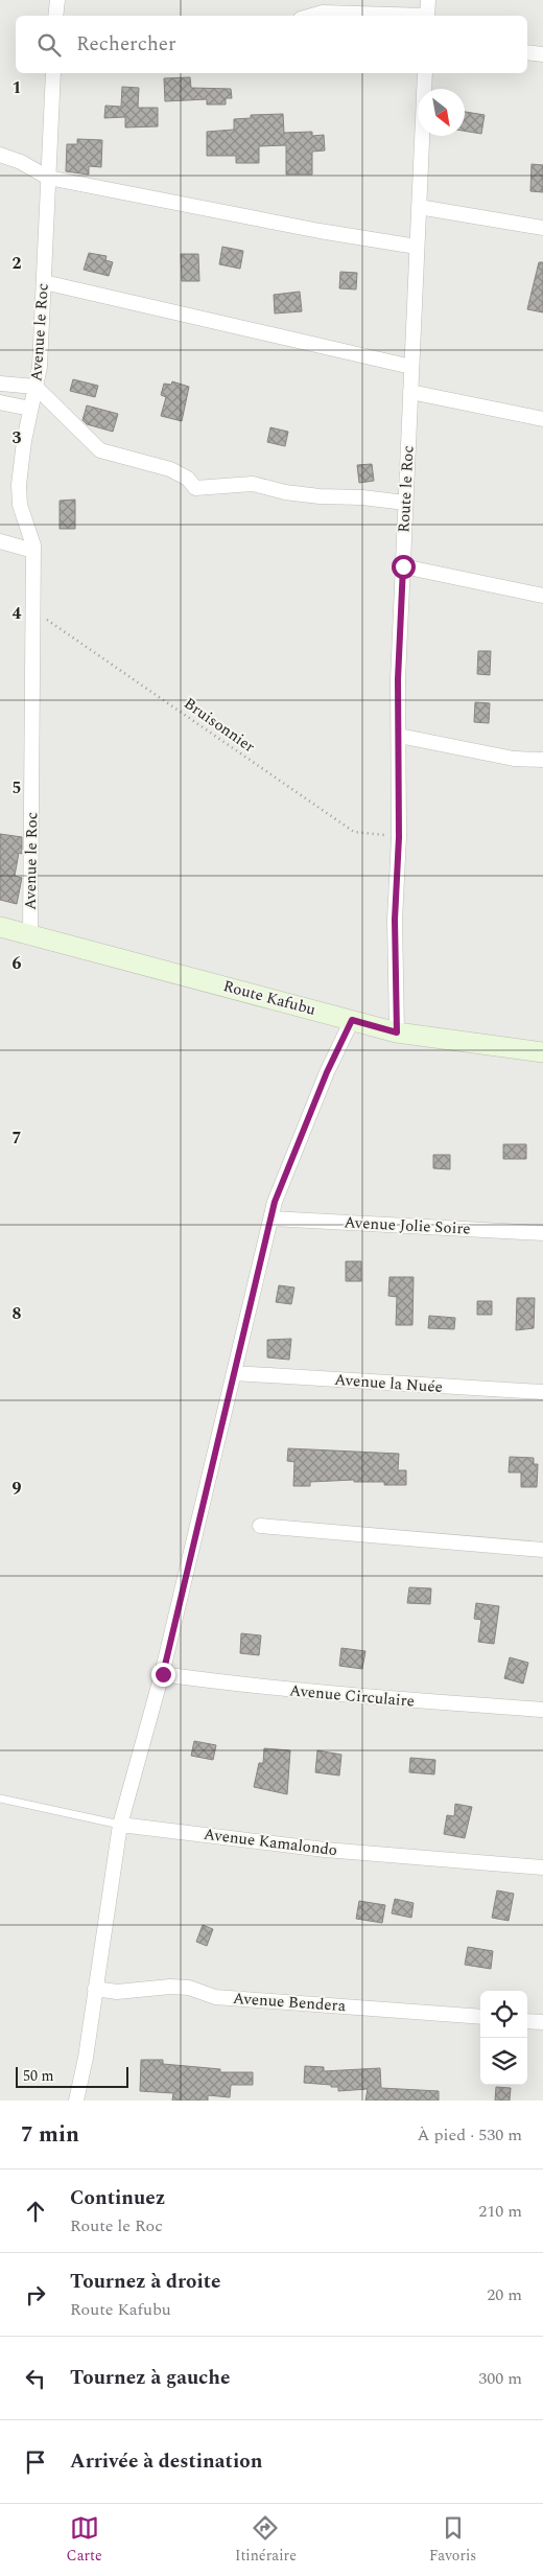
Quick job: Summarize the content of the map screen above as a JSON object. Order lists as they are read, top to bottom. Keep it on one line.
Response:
{"streets":{"main road":["Route Kafubu"],"street":["Avenue le Roc","Route le Roc","Avenue Jolie Soire","Avenue la Nuée","Avenue Circulaire","Avenue Kamalondo","Avenue Bendera"],"path":["Bruisonnier"]},"crossings":[["Avenue le Roc","Bruisonnier"],["Avenue le Roc","Route Kafubu"],["Route le Roc","Bruisonnier"],["Route le Roc","Route Kafubu"]],"scale_bar":"50 m","north":"bottom right","page":{"search":"Rechercher","scale":"50 m","heading":["7 min","À pied · 530 m"],"list":[["Continuez","Route le Roc","210 m"],["Tournez à droite","Route Kafubu","20 m"],["Tournez à gauche","300 m"],"Arrivée à destination"],"nav":["Carte","Itinéraire","Favoris"]},"grid":{"rows":["1","2","3","4","5","6","7","8","9"]}}
